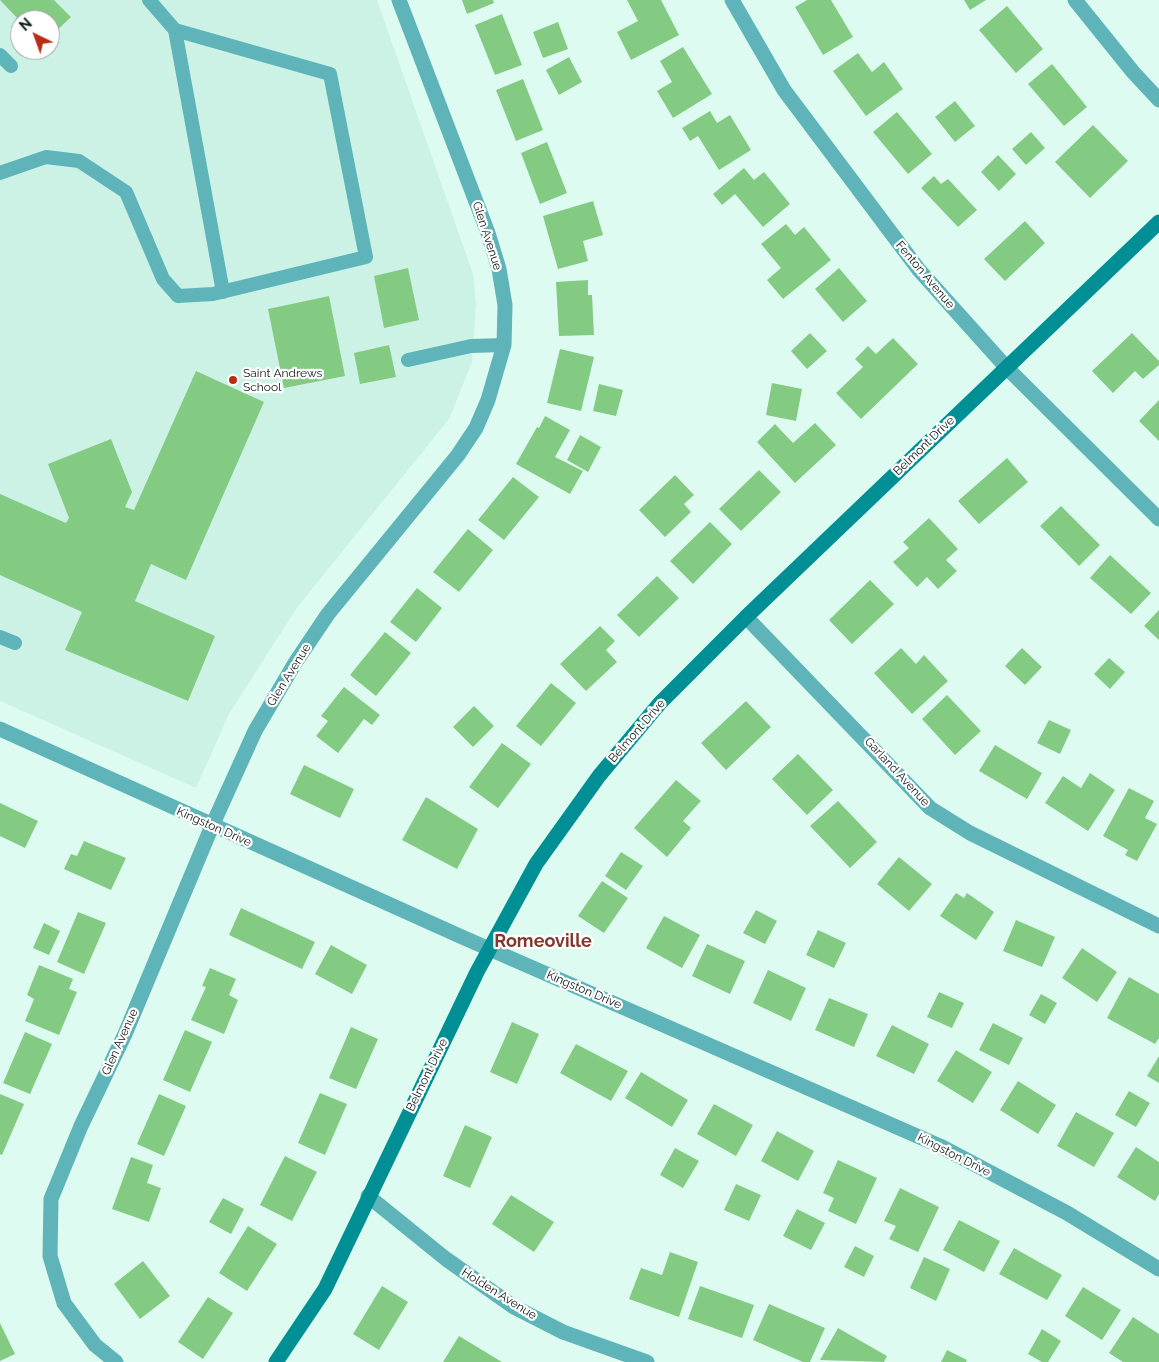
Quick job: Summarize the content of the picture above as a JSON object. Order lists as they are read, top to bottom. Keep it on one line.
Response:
{"streets":{"street":["Glen Avenue","Fenton Avenue","Belmont Drive","Garland Avenue","Kingston Drive","Holden Avenue"]},"crossings":[["Glen Avenue","Kingston Drive"],["Fenton Avenue","Belmont Drive"],["Belmont Drive","Garland Avenue"],["Belmont Drive","Kingston Drive"],["Belmont Drive","Holden Avenue"]],"districts":["Romeoville"],"places":["Saint Andrews School"],"north":"top left"}
